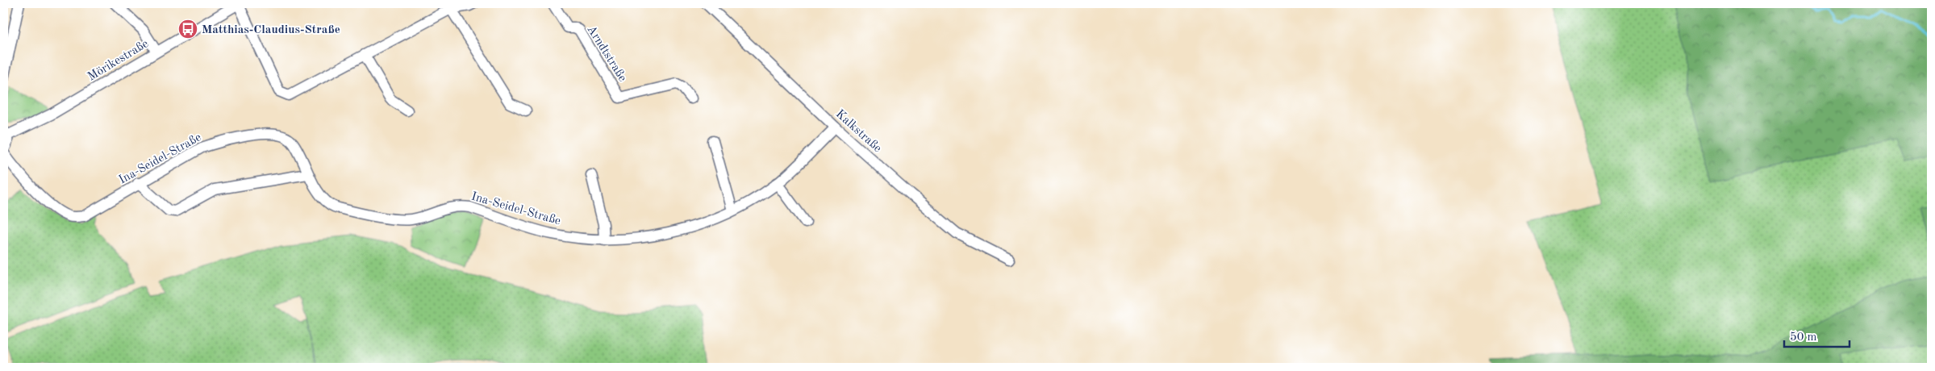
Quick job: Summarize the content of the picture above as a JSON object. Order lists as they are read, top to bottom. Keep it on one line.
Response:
{"streets":{"street":["Arndtstraße","Mörikestraße","Kalkstraße","Ina-Seidel-Straße"]},"crossings":[["Kalkstraße","Ina-Seidel-Straße"]],"places":{"bus stop":["Matthias-Claudius-Straße"]},"scale_bar":"50 m"}
